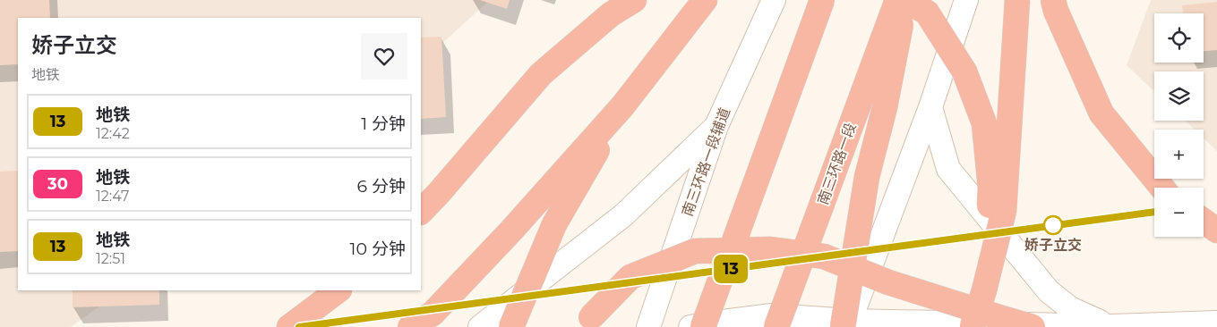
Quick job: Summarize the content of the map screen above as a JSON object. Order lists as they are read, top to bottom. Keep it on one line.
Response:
{"streets":{"highway":["南三环路一段"],"main road":["南三环路一段辅道"]},"places":["娇子立交"],"lines":["metro line 13"],"page":{"on_map":"13","map_buttons":["+","−"],"heading":["娇子立交","地铁"],"list":[{"mark":"13","name":"地铁","note":"12:42","value":"1 分钟"},{"mark":"30","name":"地铁","note":"12:47","value":"6 分钟"},{"mark":"13","name":"地铁","note":"12:51","value":"10 分钟"}]}}
